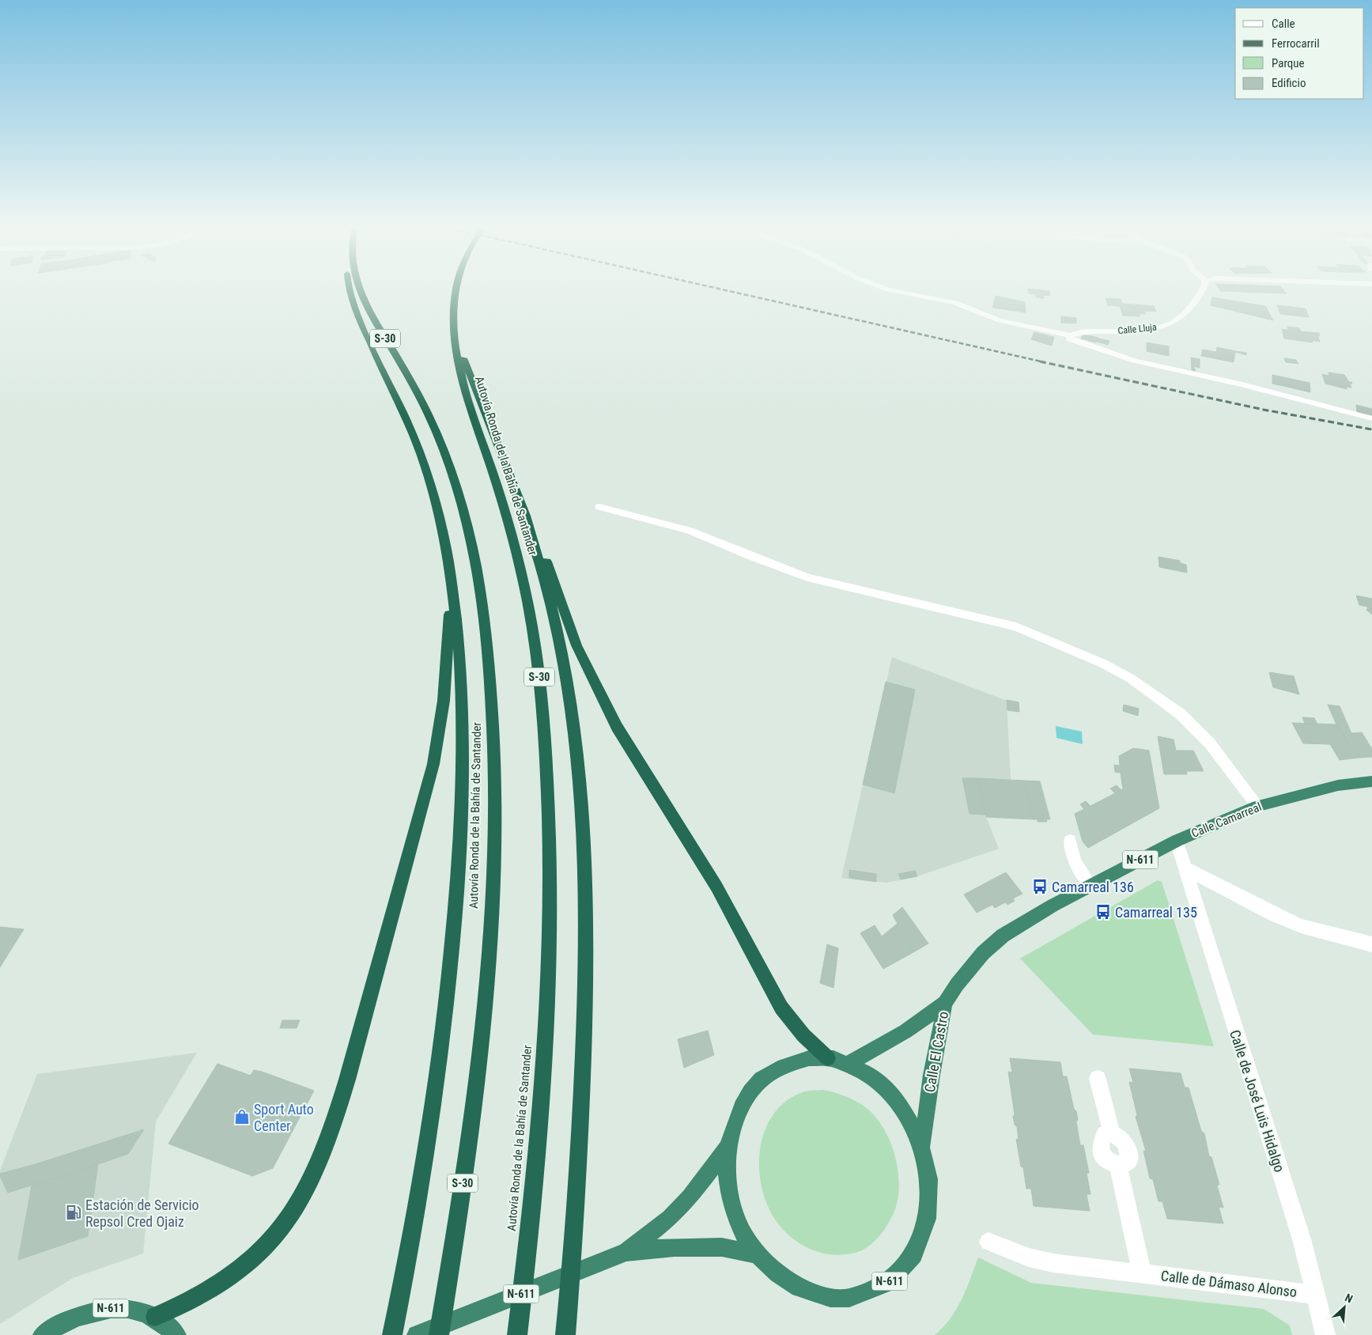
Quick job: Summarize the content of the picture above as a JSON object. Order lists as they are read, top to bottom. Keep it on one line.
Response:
{"streets":{"highway":["S-30","Autovía Ronda de la Bahía de Santander","Calle Camarreal","N-611","Calle El Castro"],"street":["Calle Lluja","Calle de José Luis Hidalgo","Calle de Dámaso Alonso"]},"crossings":[["Calle Camarreal","Calle El Castro"],["Calle Camarreal","Calle de José Luis Hidalgo"],["N-611","Calle El Castro"],["Calle de José Luis Hidalgo","Calle de Dámaso Alonso"]],"places":{"bus stop":["Camarreal 136","Camarreal 135"],"shop":["Sport Auto Center"],"fuel station":["Estación de Servicio Repsol Cred Ojaiz"]},"legend":["Calle","Ferrocarril","Parque","Edificio"],"north":"top right"}
